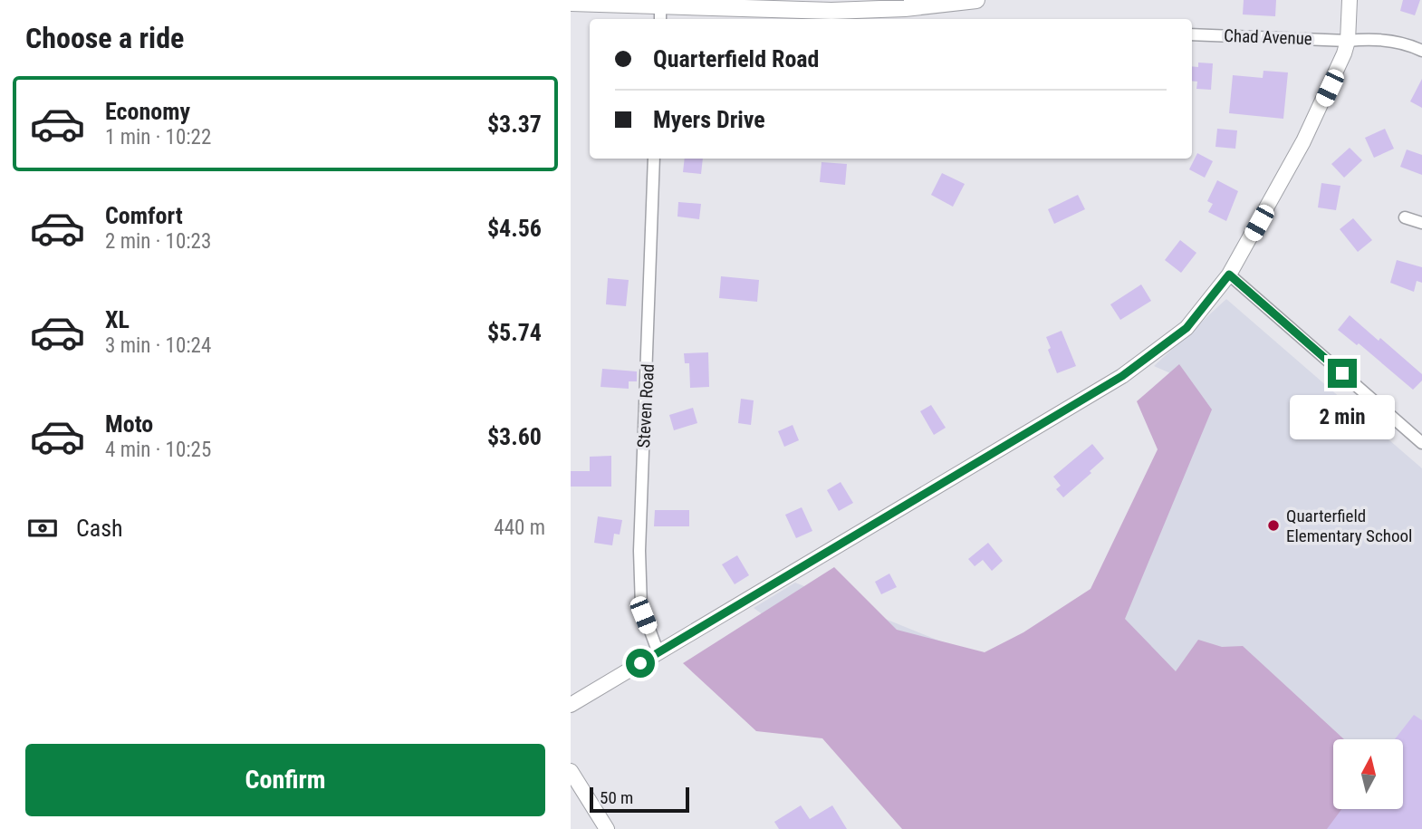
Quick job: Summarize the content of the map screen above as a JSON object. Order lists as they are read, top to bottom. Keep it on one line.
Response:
{"streets":{"street":["Chad Avenue","Steven Road"]},"places":["Quarterfield Elementary School"],"scale_bar":"50 m","north":"top","page":{"heading":"Choose a ride","banner":["Quarterfield Road","Myers Drive"],"list":[{"name":"Economy","note":"1 min · 10:22","value":"$3.37"},{"name":"Comfort","note":"2 min · 10:23","value":"$4.56"},{"name":"XL","note":"3 min · 10:24","value":"$5.74"},{"name":"Moto","note":"4 min · 10:25","value":"$3.60"}],"bubble":"2 min","pay":["Cash","440 m"],"buttons":"Confirm","scale":"50 m"}}
